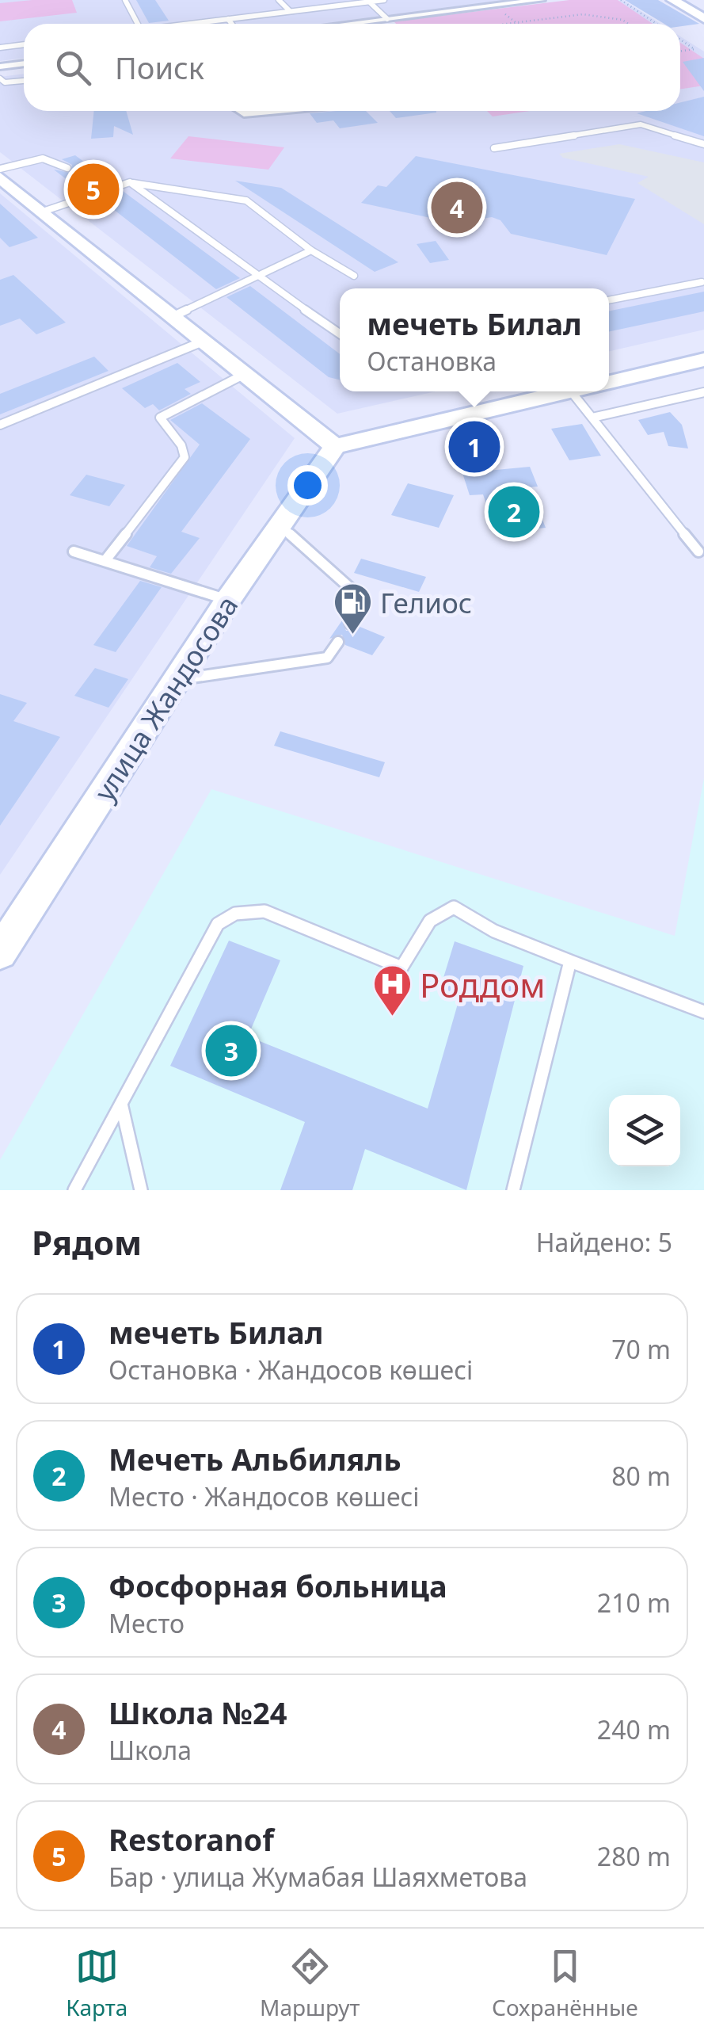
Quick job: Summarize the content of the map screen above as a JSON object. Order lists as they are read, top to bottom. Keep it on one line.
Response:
{"streets":{"street":["улица Жандосова"]},"places":{"fuel station":["Гелиос"],"hospital":["Роддом"]},"page":{"search":"Поиск","pins":["5","4","1","2","3"],"popup":["мечеть Билал","Остановка"],"heading":["Рядом","Найдено: 5"],"list":[{"mark":"1","name":"мечеть Билал","note":"Остановка · Жандосов көшесі","value":"70 m"},{"mark":"2","name":"Мечеть Альбиляль","note":"Место · Жандосов көшесі","value":"80 m"},{"mark":"3","name":"Фосфорная больница","note":"Место","value":"210 m"},{"mark":"4","name":"Школа №24","note":"Школа","value":"240 m"},{"mark":"5","name":"Restoranof","note":"Бар · улица Жумабая Шаяхметова","value":"280 m"}],"nav":["Карта","Маршрут","Сохранённые"]}}
